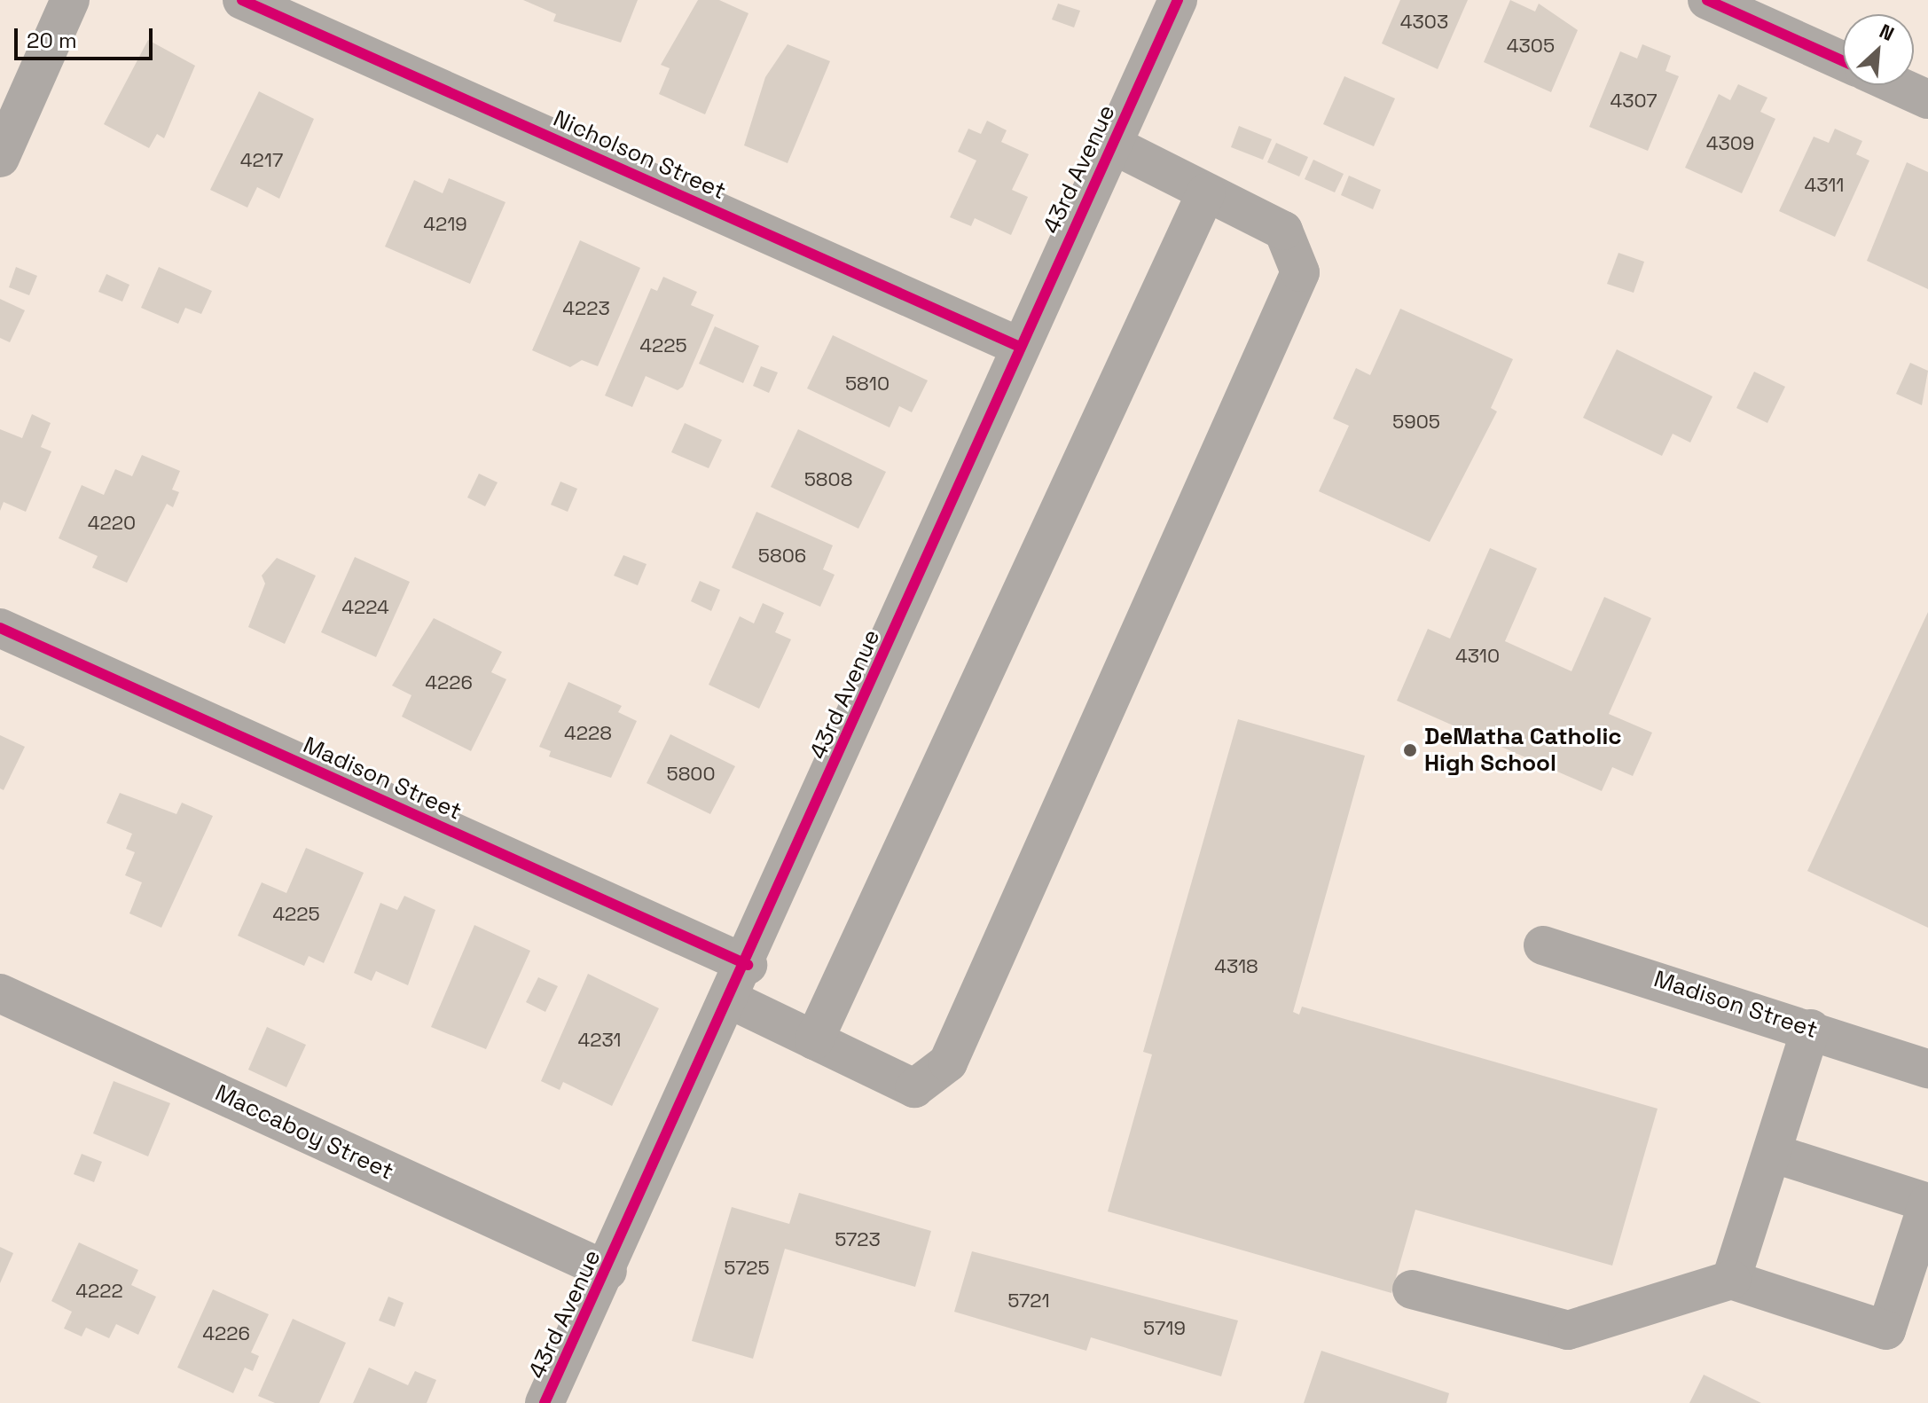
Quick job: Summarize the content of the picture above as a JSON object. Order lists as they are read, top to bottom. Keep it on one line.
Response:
{"streets":{"street":["Nicholson Street","43rd Avenue","Madison Street","Maccaboy Street"]},"crossings":[["Nicholson Street","43rd Avenue"],["43rd Avenue","Madison Street"],["43rd Avenue","Maccaboy Street"]],"places":["DeMatha Catholic High School"],"house_numbers":["4303","4305","4307","4309","4217","4311","4219","4223","4225","5810","5905","5808","4220","5806","4224","4310","4226","4228","5800","4225","4318","4231","5723","5725","4222","5721","5719","4226"],"scale_bar":"20 m","north":"top right"}
